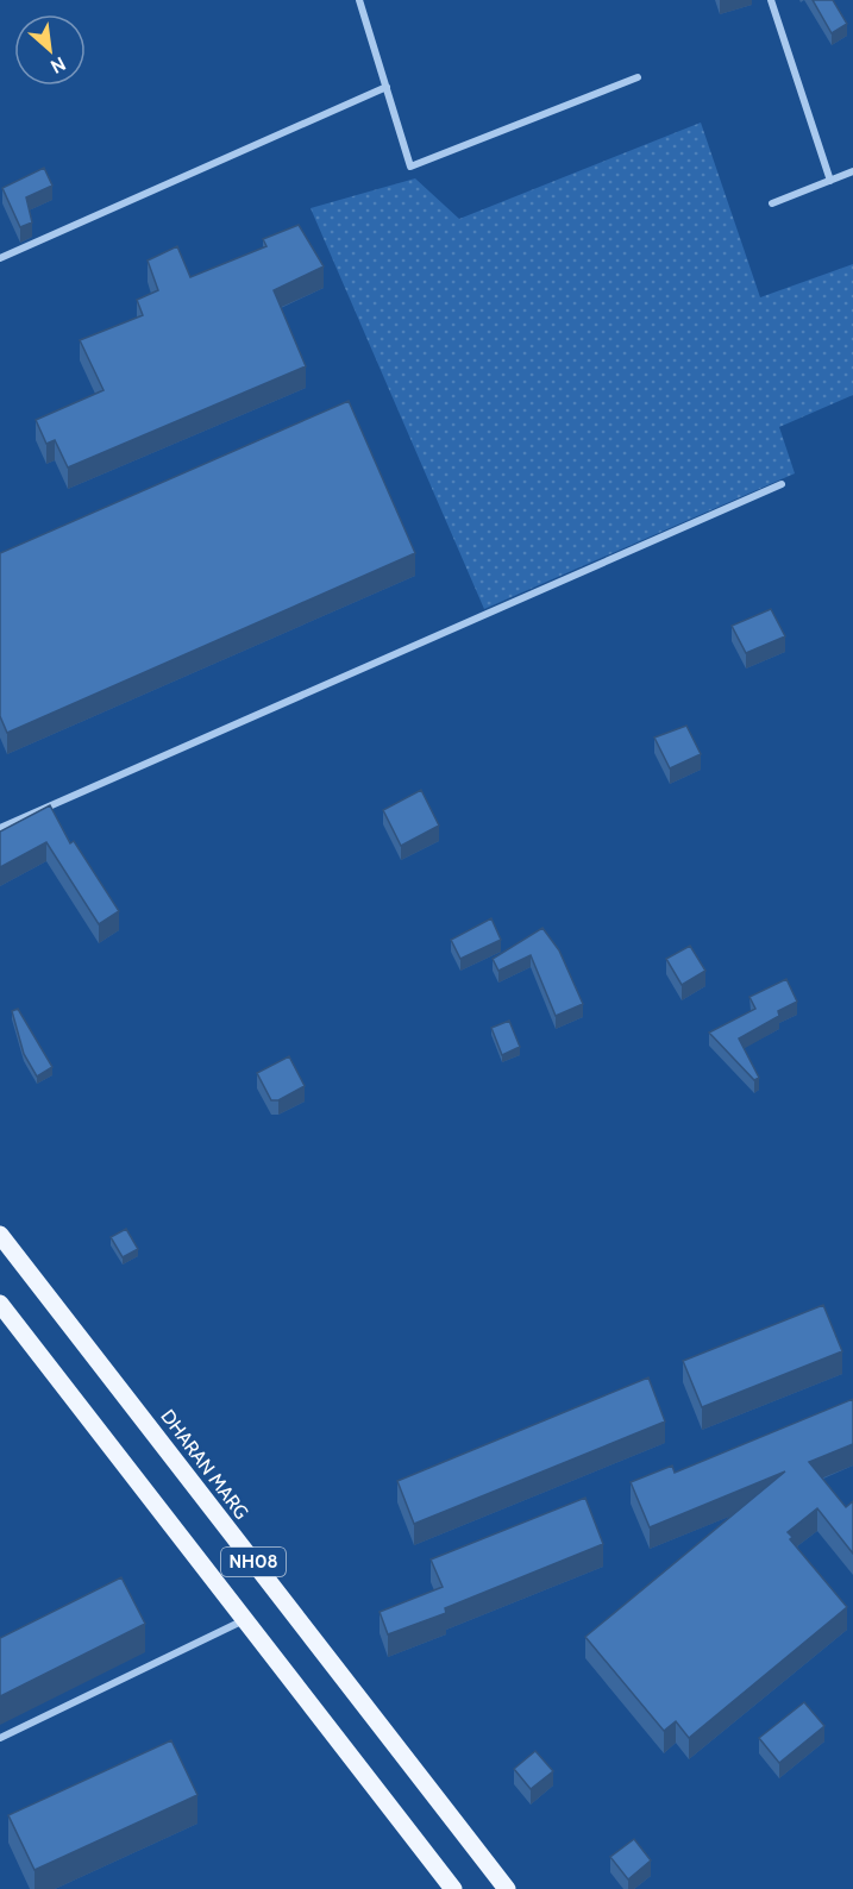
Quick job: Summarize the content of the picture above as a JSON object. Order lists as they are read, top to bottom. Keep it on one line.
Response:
{"streets":{"main road":["DHARAN MARG","NH08"]},"north":"bottom right"}
